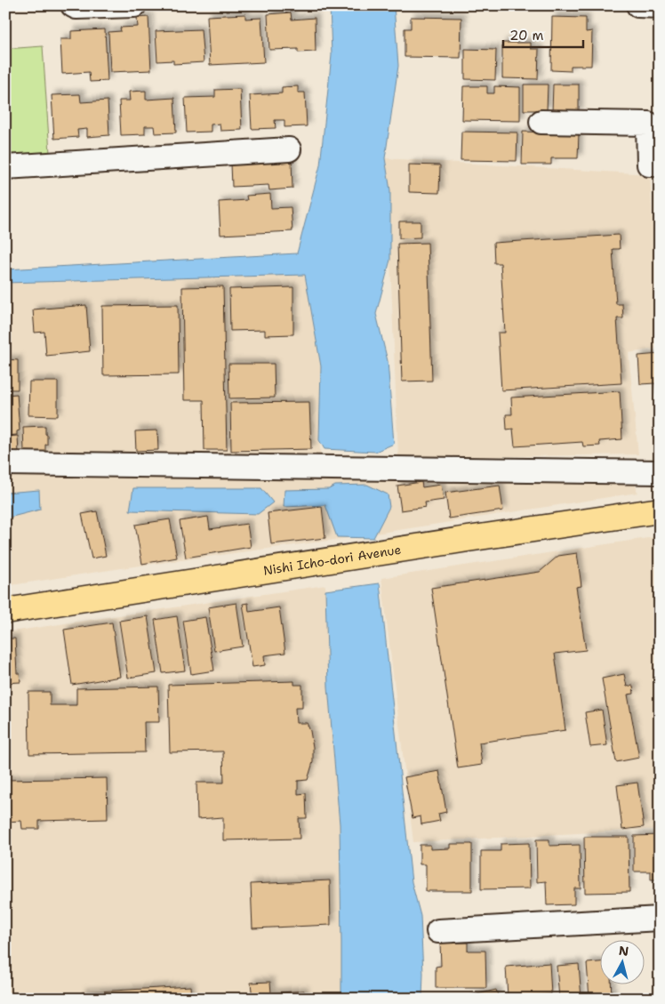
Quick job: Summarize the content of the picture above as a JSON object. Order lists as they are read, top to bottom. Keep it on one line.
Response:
{"streets":{"highway":["Nishi Icho-dori Avenue"]},"scale_bar":"20 m","north":"top"}
